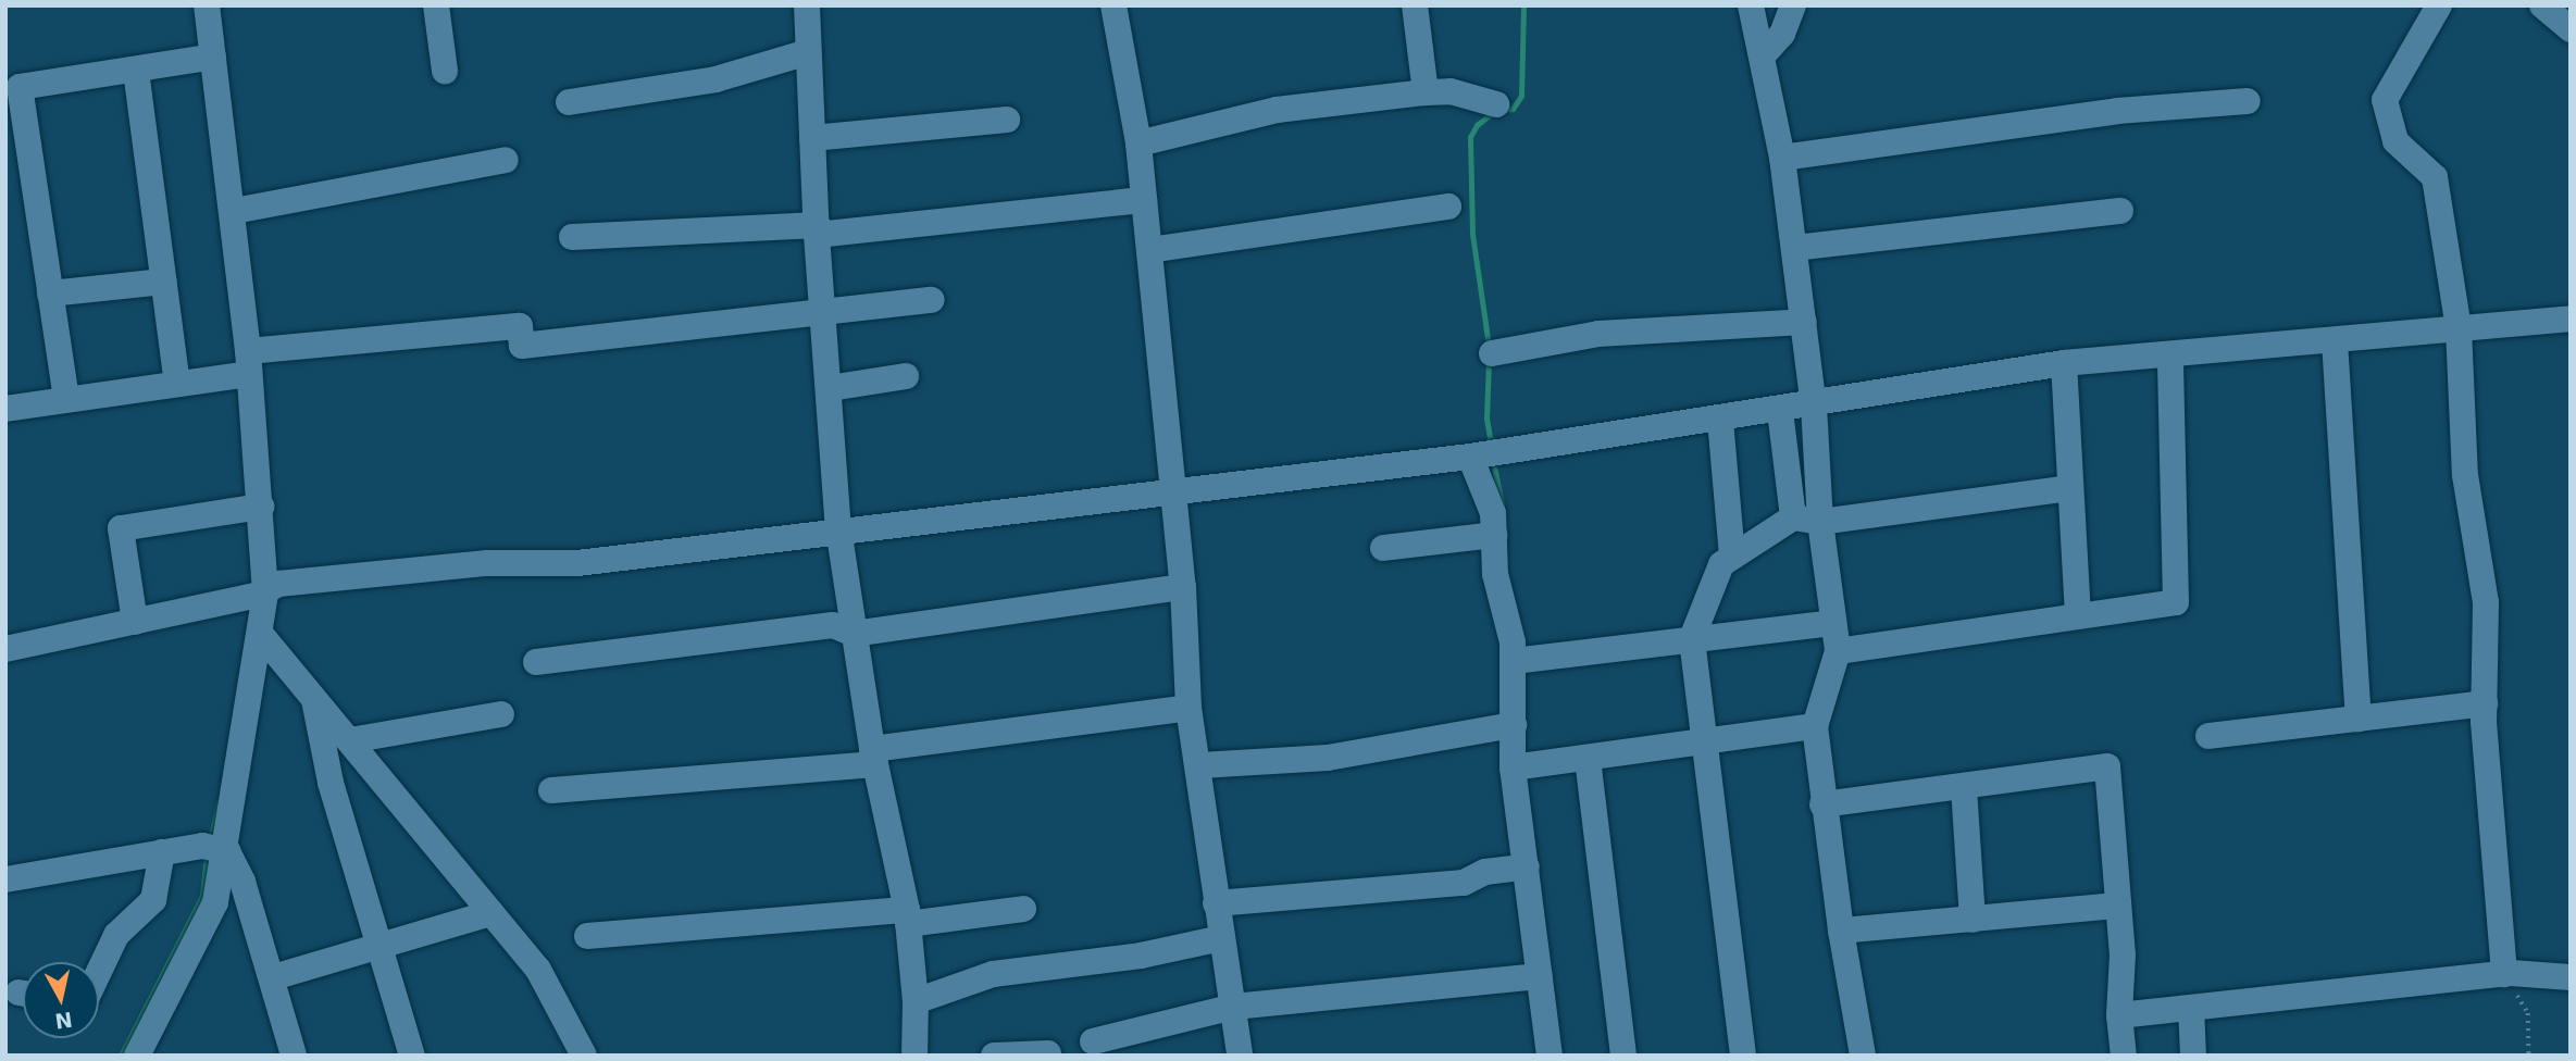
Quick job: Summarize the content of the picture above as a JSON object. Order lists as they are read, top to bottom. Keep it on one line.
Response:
{"north":"bottom"}
